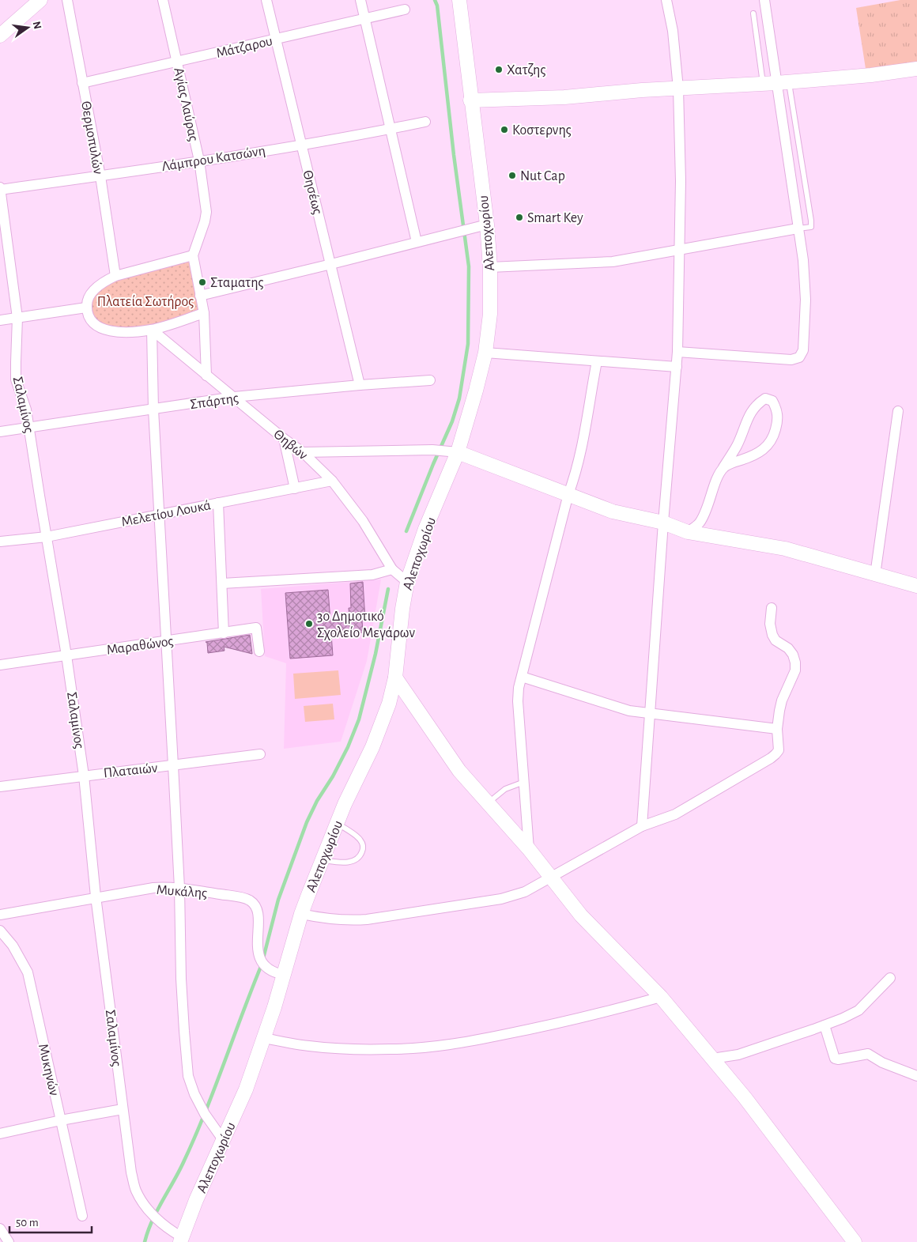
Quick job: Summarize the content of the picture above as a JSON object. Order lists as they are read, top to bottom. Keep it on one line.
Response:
{"streets":{"street":["Μάτζαρου","Αγίας Λαύρας","Θερμοπυλών","Λάμπρου Κατσώνη","Θησέως","Αλεποχωρίου","Σπάρτης","Σαλαμίνος","Θηβών","Μελετίου Λουκά","Μαραθώνος","Πλαταιών","Μυκάλης","Μυκηνών"]},"crossings":[["Μάτζαρου","Αγίας Λαύρας"],["Μάτζαρου","Θερμοπυλών"],["Μάτζαρου","Θησέως"],["Αγίας Λαύρας","Λάμπρου Κατσώνη"],["Θερμοπυλών","Λάμπρου Κατσώνη"],["Λάμπρου Κατσώνη","Θησέως"],["Λάμπρου Κατσώνη","Σαλαμίνος"],["Θησέως","Σπάρτης"],["Αλεποχωρίου","Σαλαμίνος"],["Αλεποχωρίου","Θηβών"],["Αλεποχωρίου","Μυκάλης"],["Σπάρτης","Σαλαμίνος"],["Σπάρτης","Θηβών"],["Σαλαμίνος","Μελετίου Λουκά"],["Σαλαμίνος","Μαραθώνος"],["Σαλαμίνος","Πλαταιών"],["Σαλαμίνος","Μυκάλης"],["Θηβών","Μελετίου Λουκά"]],"parks":["Πλατεία Σωτήρος"],"places":["Χατζης","Κοστερνης","Nut Cap","Smart Key","Σταματης","3ο Δημοτικό Σχολείο Μεγάρων"],"scale_bar":"50 m","north":"right"}
